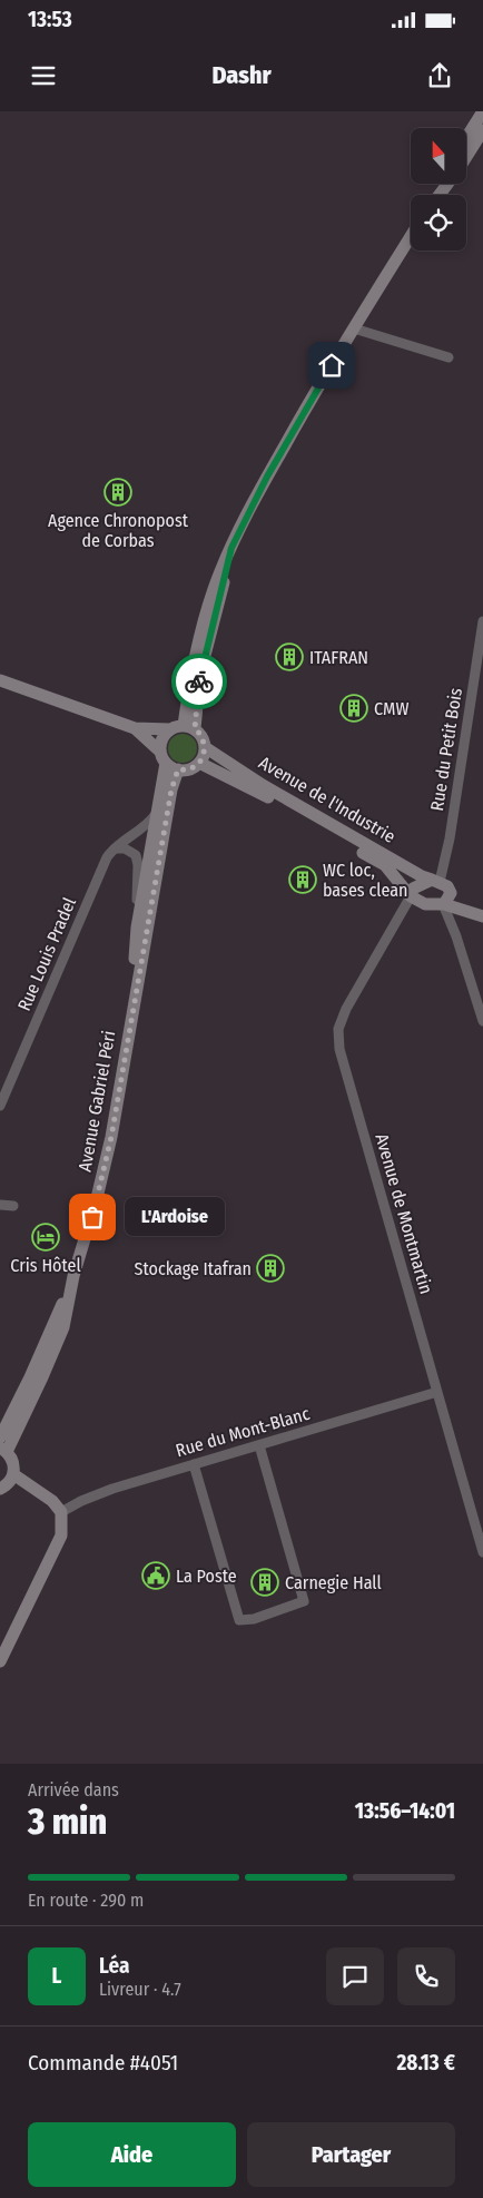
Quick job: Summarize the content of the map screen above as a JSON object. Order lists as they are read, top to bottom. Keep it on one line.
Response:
{"streets":{"main road":["Avenue de l'Industrie","Avenue Gabriel Péri"],"street":["Rue du Petit Bois","Rue Louis Pradel","Avenue de Montmartin","Rue du Mont-Blanc"]},"crossings":[["Rue du Petit Bois","Avenue de l'Industrie"],["Avenue de l'Industrie","Avenue Gabriel Péri"],["Avenue de l'Industrie","Avenue de Montmartin"],["Rue Louis Pradel","Avenue Gabriel Péri"],["Avenue de Montmartin","Rue du Mont-Blanc"]],"places":{"building":["Agence Chronopost de Corbas","ITAFRAN","CMW","WC loc, bases clean","Stockage Itafran","Carnegie Hall"],"other":["L'Ardoise"],"hotel":["Cris Hôtel"],"public building":["La Poste"]},"north":"top","page":{"status":"13:53","header":"Dashr","bubble":"L'Ardoise","heading":["3 min","Arrivée dans","13:56–14:01"],"panel":["Léa","Livreur · 4.7","Commande #4051","28.13 €"],"bar":"En route · 290 m","round":"L","buttons":["Aide","Partager"]}}
